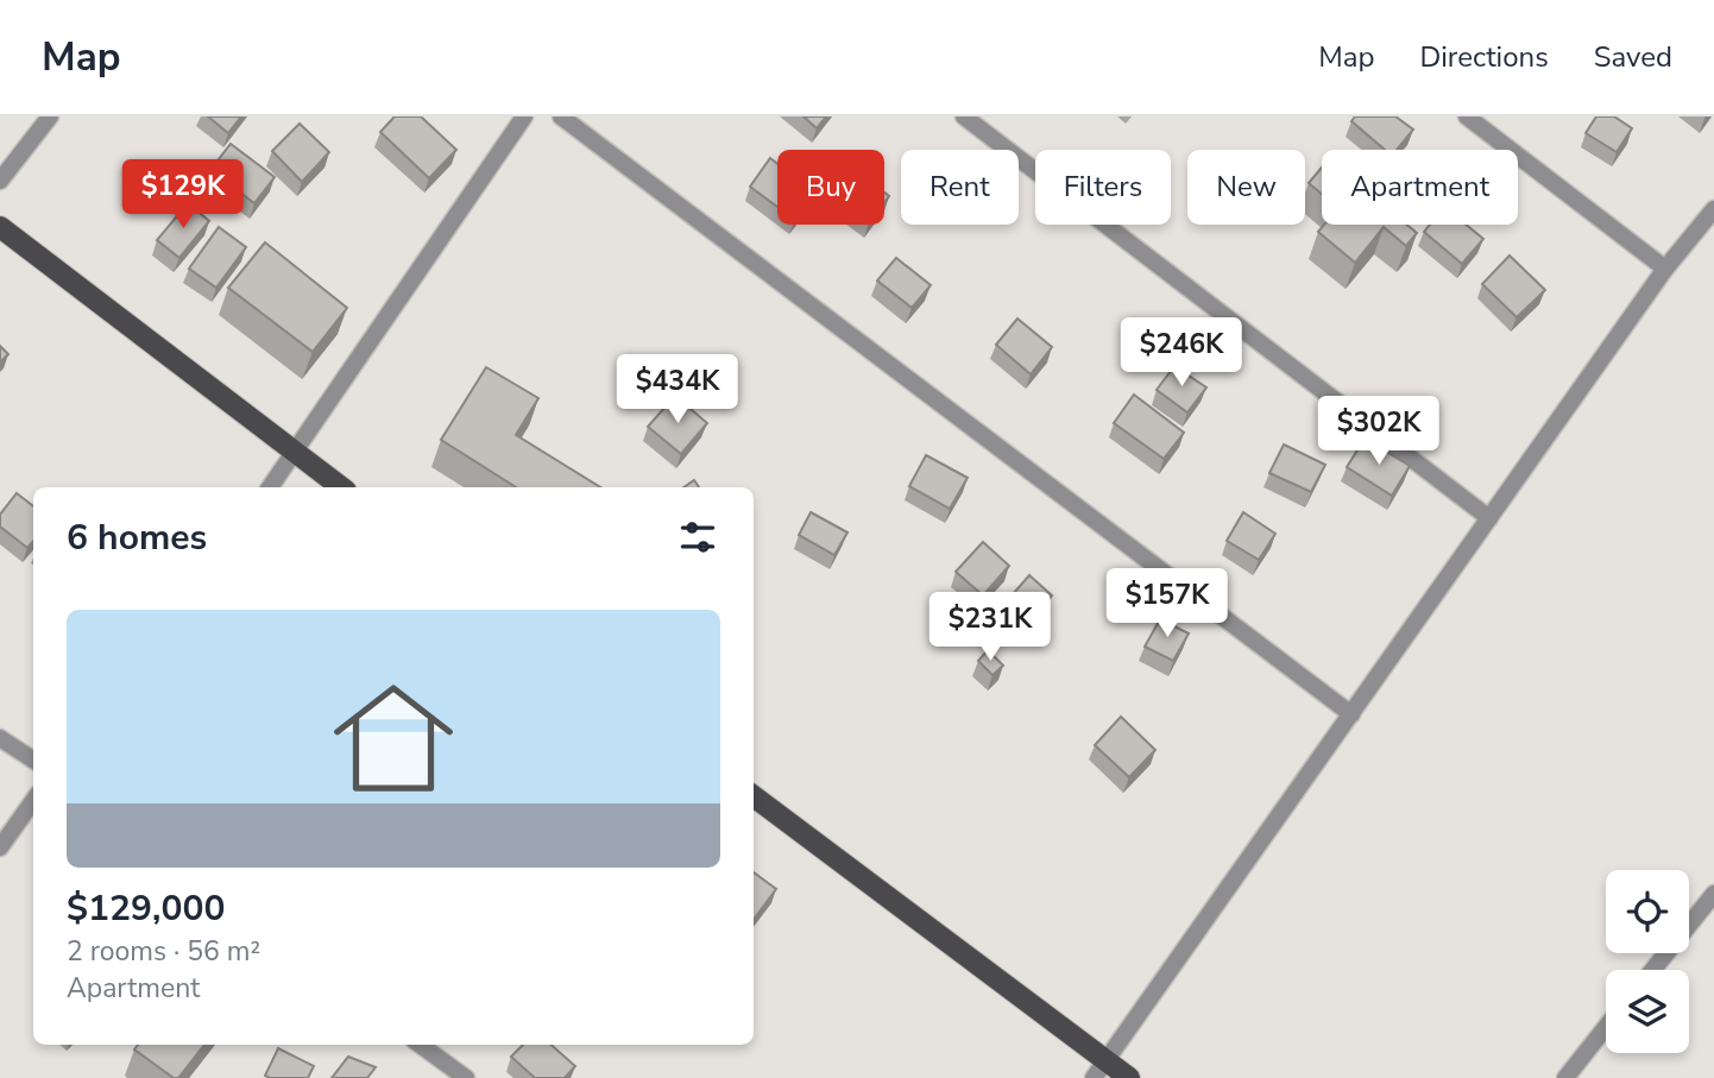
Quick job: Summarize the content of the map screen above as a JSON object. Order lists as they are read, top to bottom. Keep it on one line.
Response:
{"page":{"header":"Map","nav":["Map","Directions","Saved"],"chip":["Buy","Rent","Filters","New","Apartment"],"price":["$129K","$246K","$434K","$302K","$157K","$231K"],"heading":"6 homes","list":[{"name":"$129,000","note":"2 rooms · 56 m² · Apartment"}]}}
